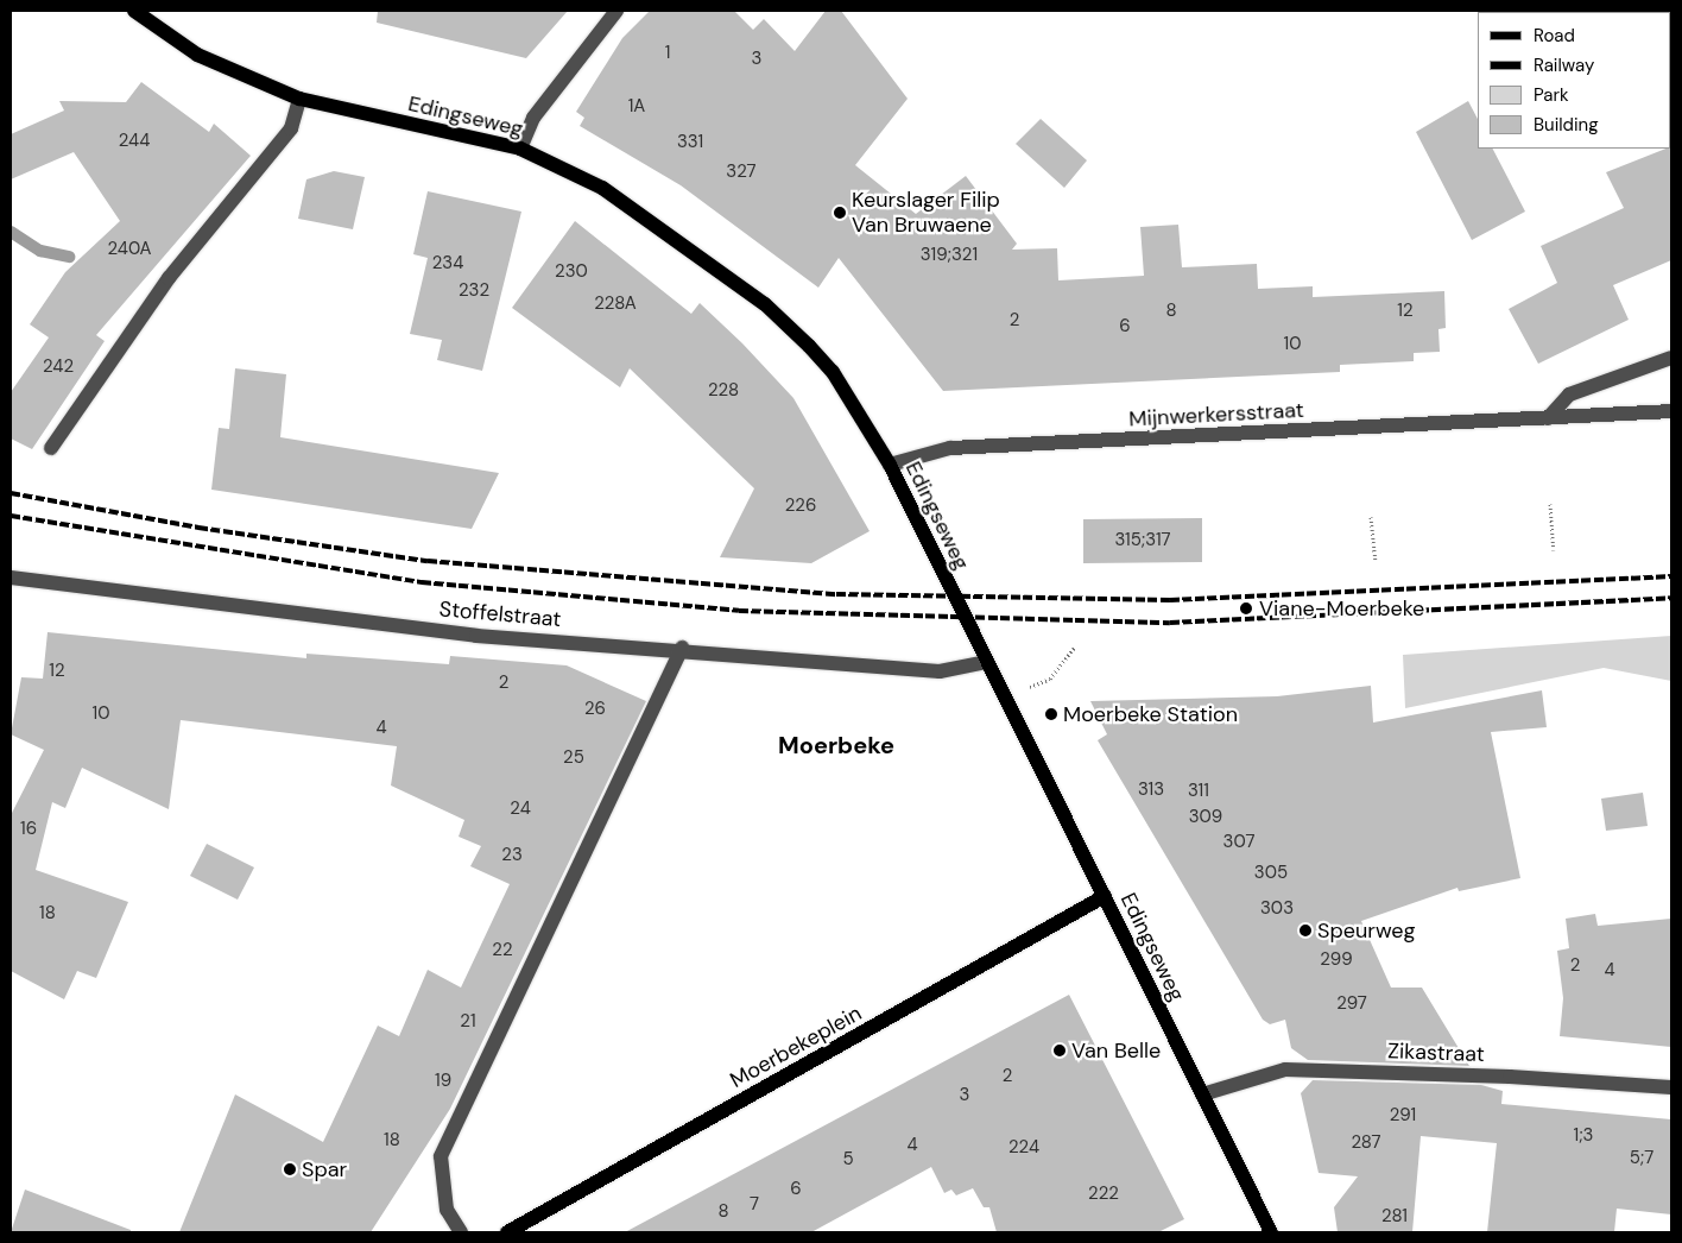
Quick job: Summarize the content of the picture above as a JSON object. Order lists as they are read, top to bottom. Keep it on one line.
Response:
{"streets":{"main road":["Edingseweg","Moerbekeplein"],"street":["Mijnwerkersstraat","Stoffelstraat","Zikastraat"]},"crossings":[["Edingseweg","Mijnwerkersstraat"],["Edingseweg","Stoffelstraat"],["Edingseweg","Moerbekeplein"],["Edingseweg","Zikastraat"]],"districts":["Moerbeke"],"places":["Keurslager Filip Van Bruwaene","Viane-Moerbeke","Moerbeke Station","Speurweg","Van Belle","Spar"],"house_numbers":["1","3","1A","244","331","327","240A","319;321","234","230","232","228A","8","12","2","6","10","242","228","226","315;317","12","2","26","10","4","25","313","311","24","309","16","307","23","305","303","18","22","299","2","4","297","21","2","19","3","291","1;3","18","287","4","224","5;7","5","6","222","7","8","281"],"legend":["Road","Railway","Park","Building"]}
